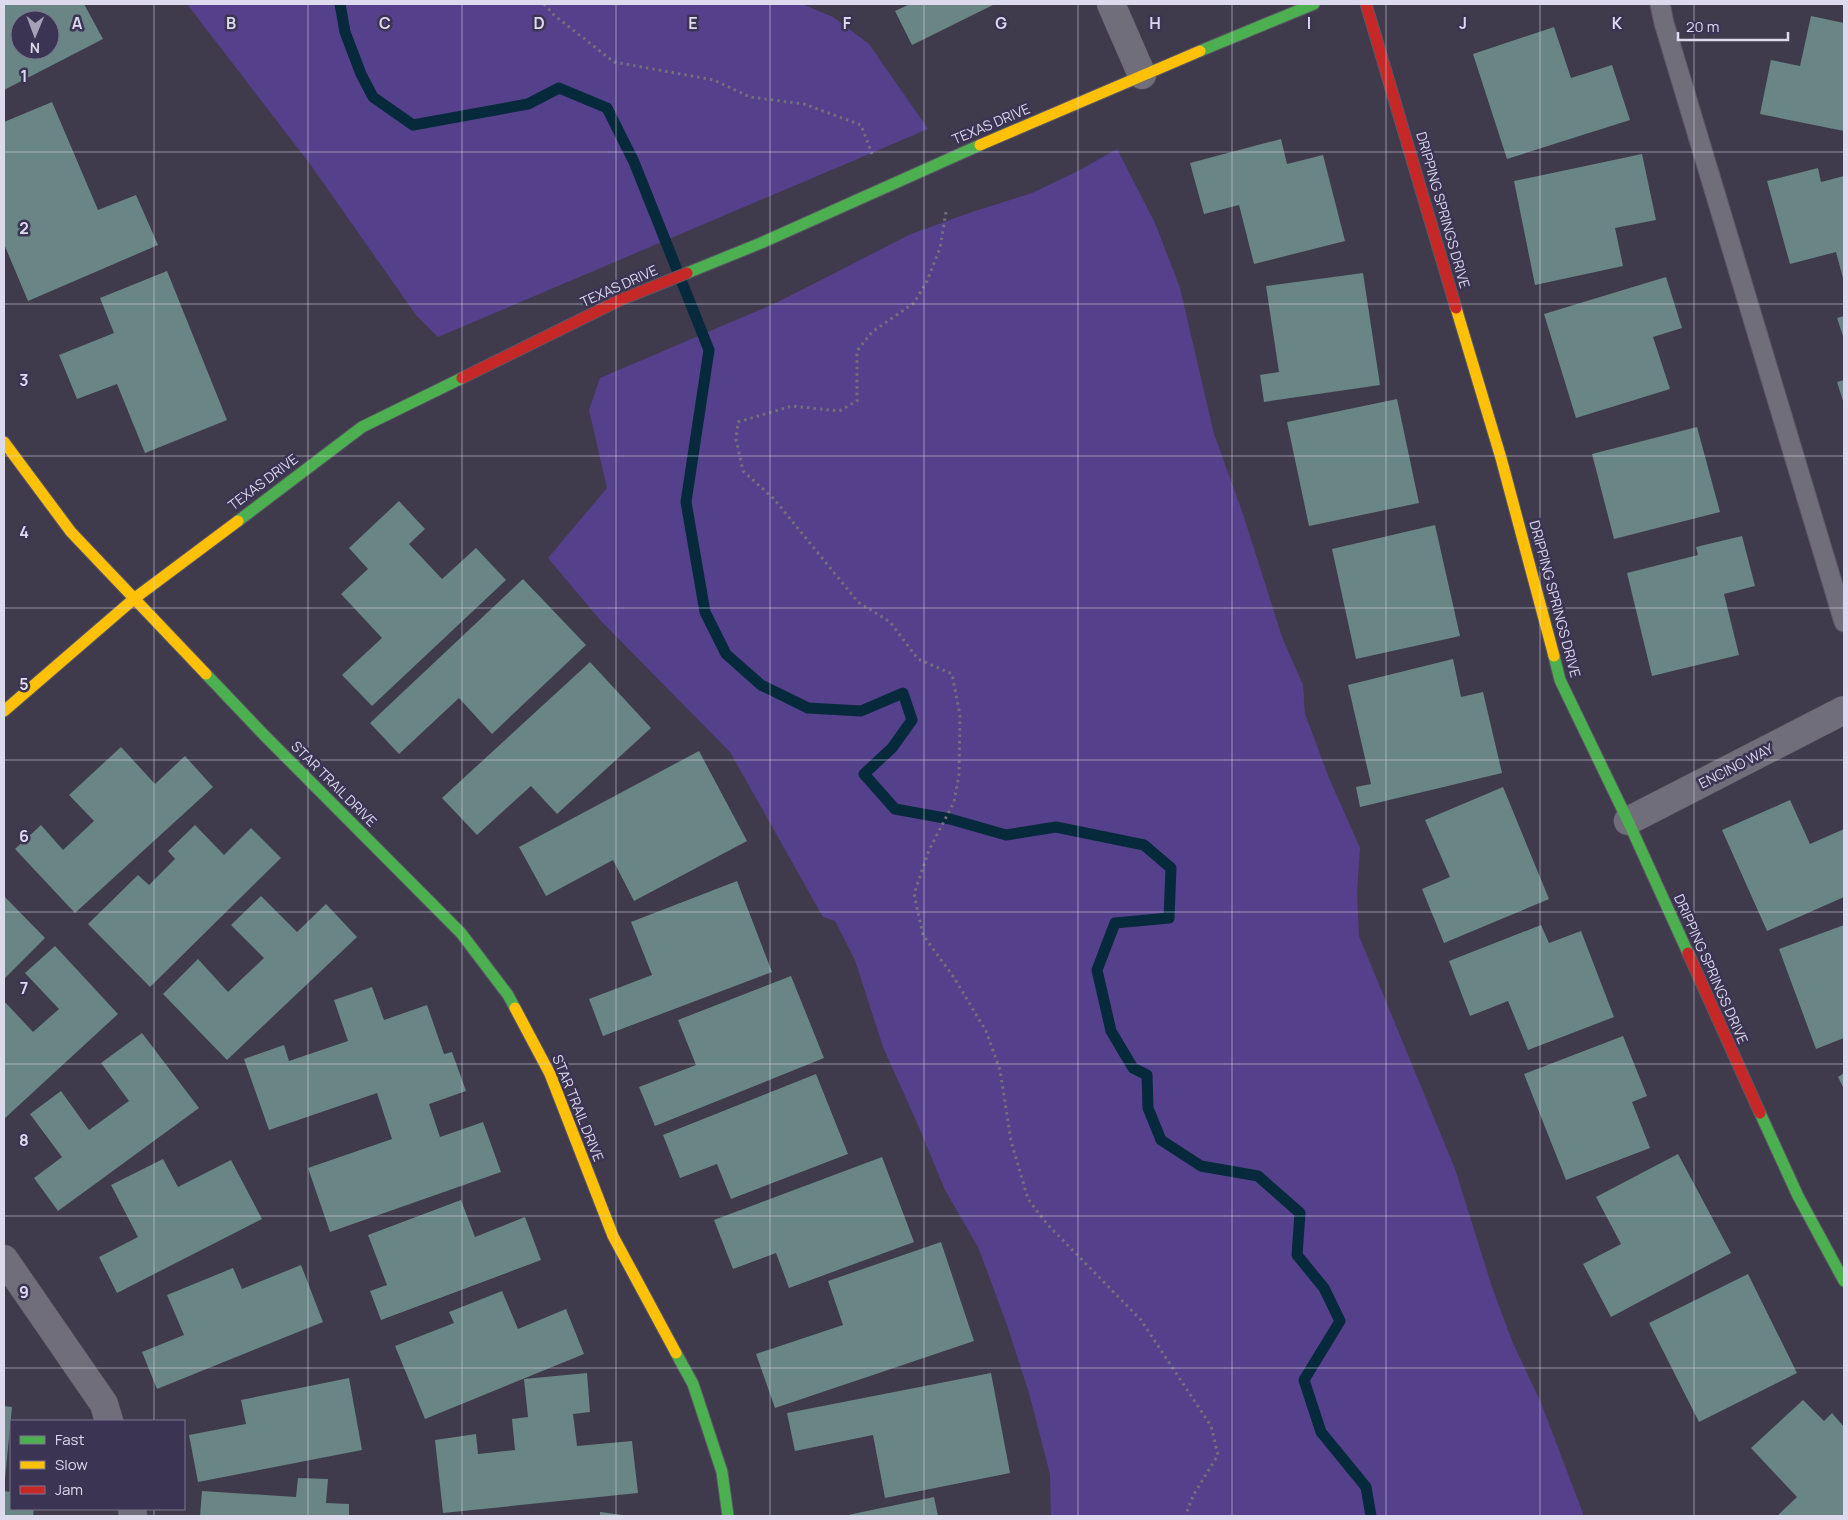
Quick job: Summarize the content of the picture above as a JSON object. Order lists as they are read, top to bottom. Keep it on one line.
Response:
{"streets":{"street":["TEXAS DRIVE","DRIPPING SPRINGS DRIVE","ENCINO WAY","STAR TRAIL DRIVE"]},"crossings":[["TEXAS DRIVE","STAR TRAIL DRIVE"],["DRIPPING SPRINGS DRIVE","ENCINO WAY"]],"legend":["Fast","Slow","Jam"],"scale_bar":"20 m","north":"bottom","grid":{"columns":["A","B","C","D","E","F","G","H","I","J","K"],"rows":["1","2","3","4","5","6","7","8","9"]}}
